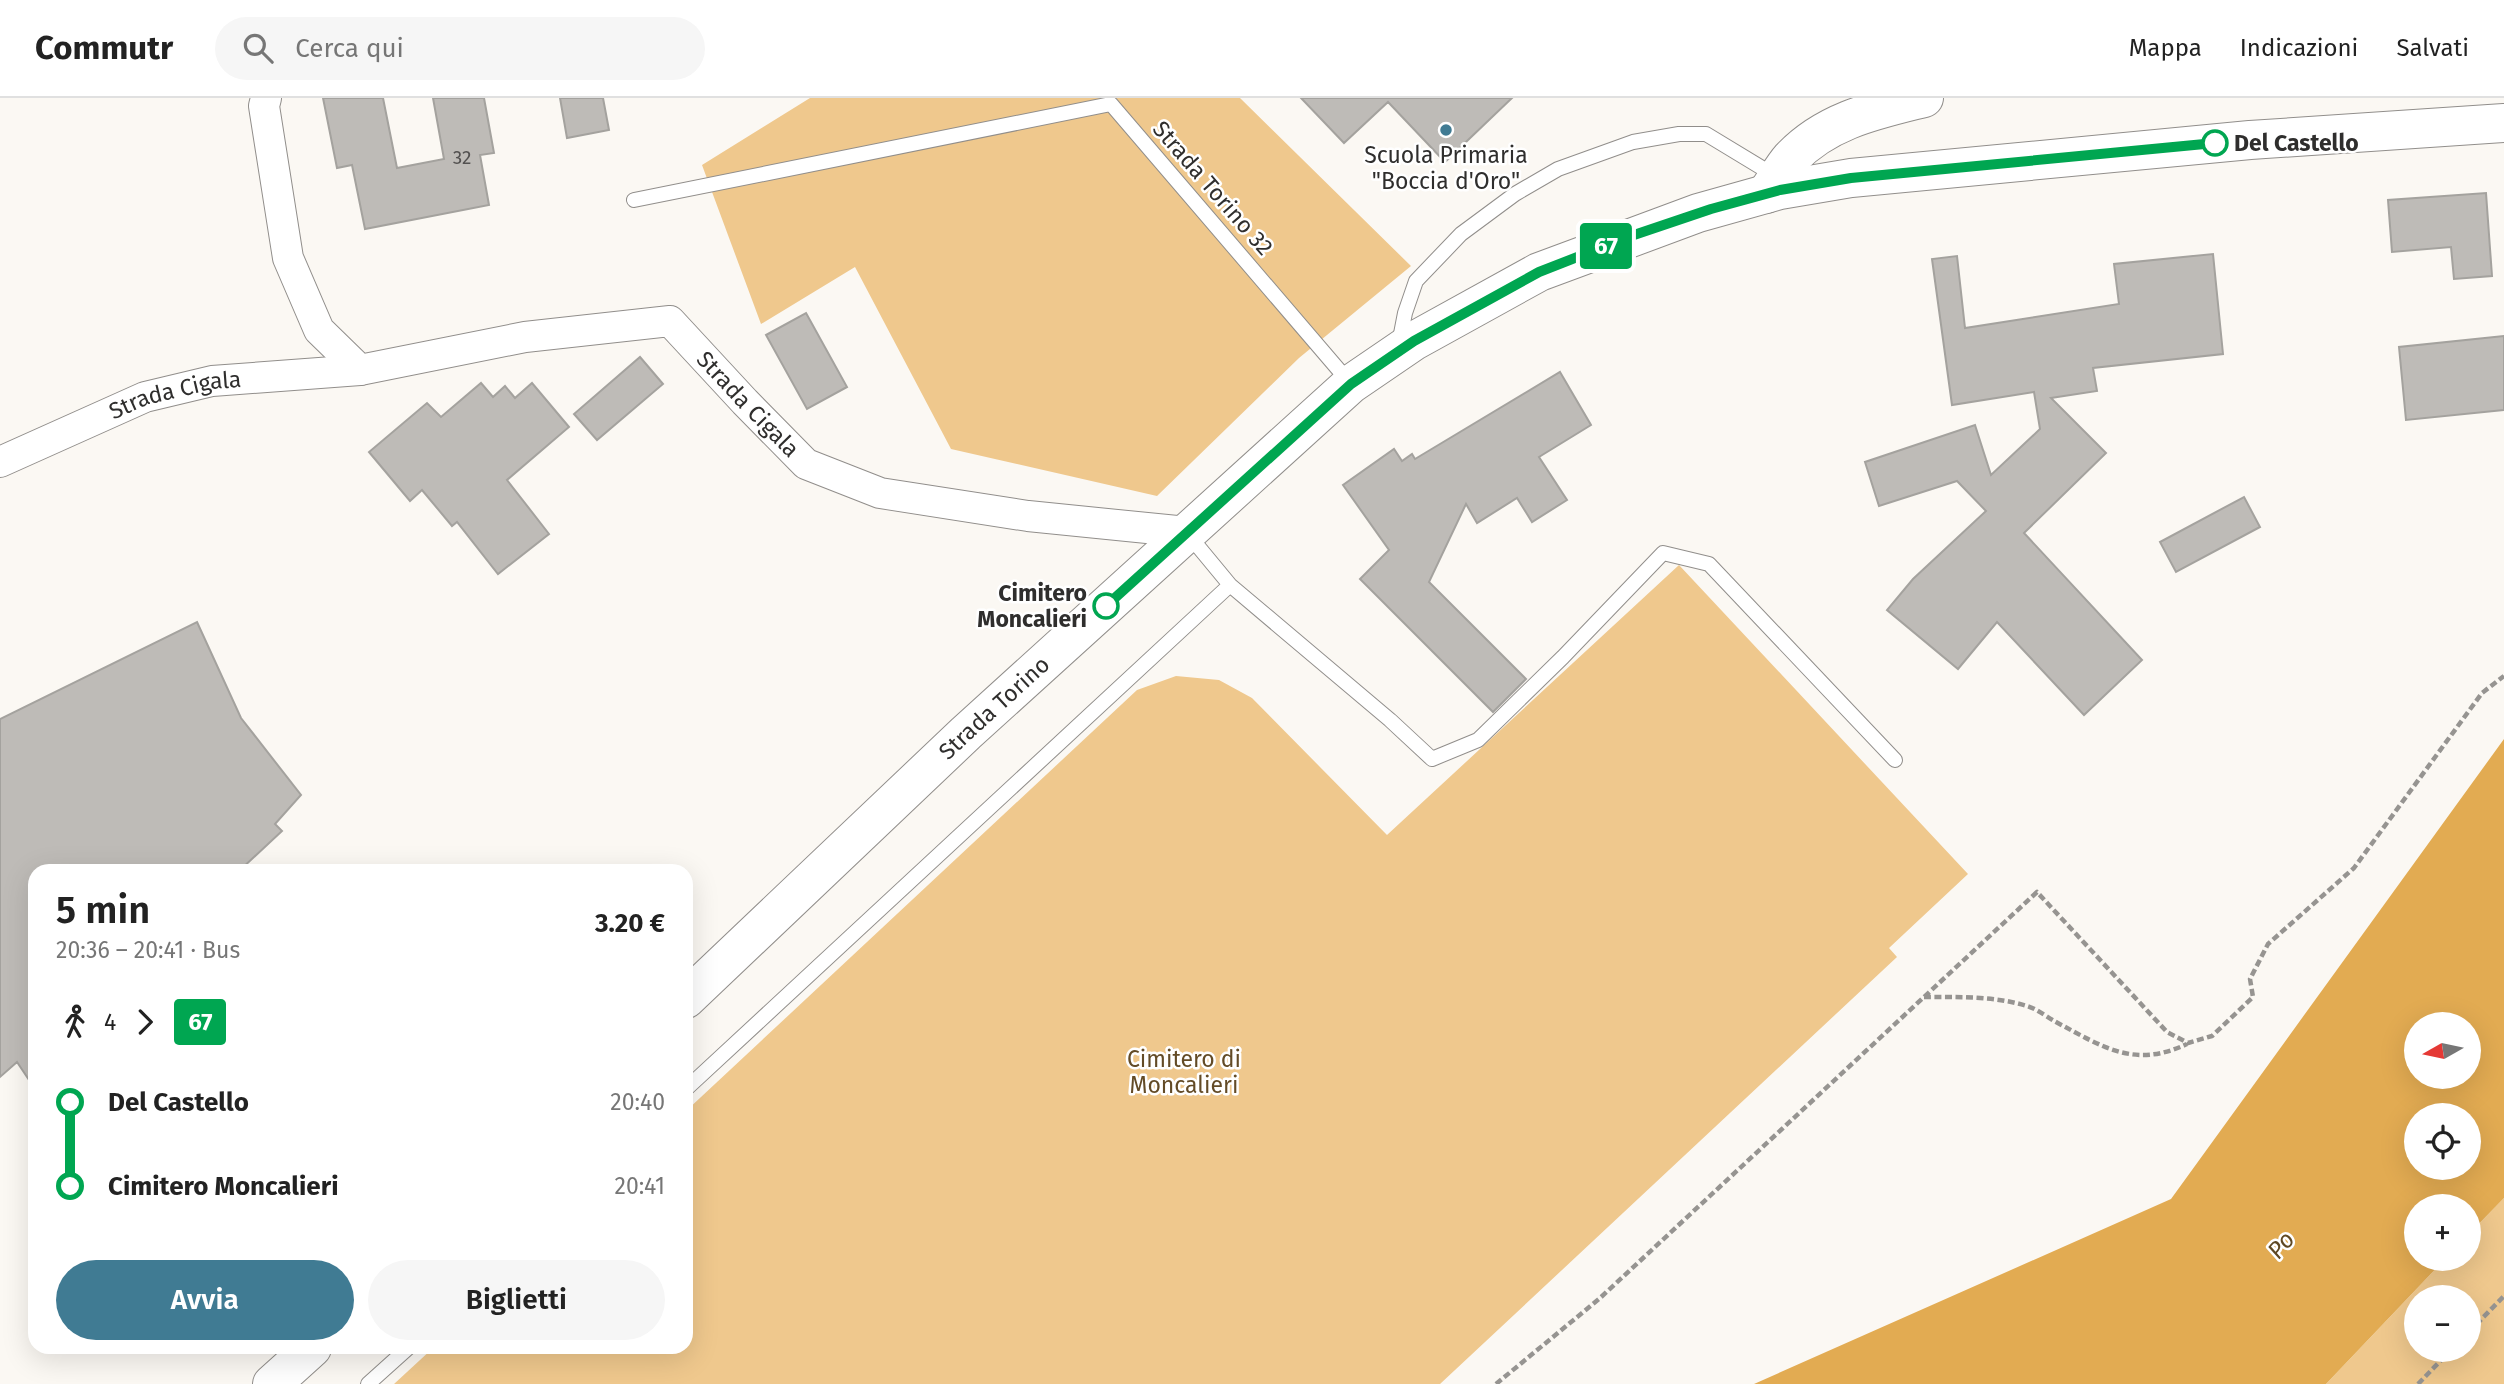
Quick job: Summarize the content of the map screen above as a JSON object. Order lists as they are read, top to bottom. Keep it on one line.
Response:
{"streets":{"main road":["Strada Torino"],"street":["Strada Cigala"],"lane":["Strada Torino 32"]},"crossings":[["Strada Torino 32","Strada Torino"],["Strada Cigala","Strada Torino"]],"water":["Po"],"parks":["Cimitero di Moncalieri"],"places":["Scuola Primaria \"Boccia d'Oro\"","Del Castello","Cimitero Moncalieri"],"lines":["bus line 67"],"house_numbers":["32"],"north":"left","page":{"header":"Commutr","search":"Cerca qui","nav":["Mappa","Indicazioni","Salvati"],"on_map":"67","heading":["5 min","20:36 – 20:41 · Bus","3.20 €"],"legs":["4","67"],"map_buttons":["+","−"],"list":[{"name":"Del Castello","value":"20:40"},{"name":"Cimitero Moncalieri","value":"20:41"}],"buttons":["Avvia","Biglietti"]}}
